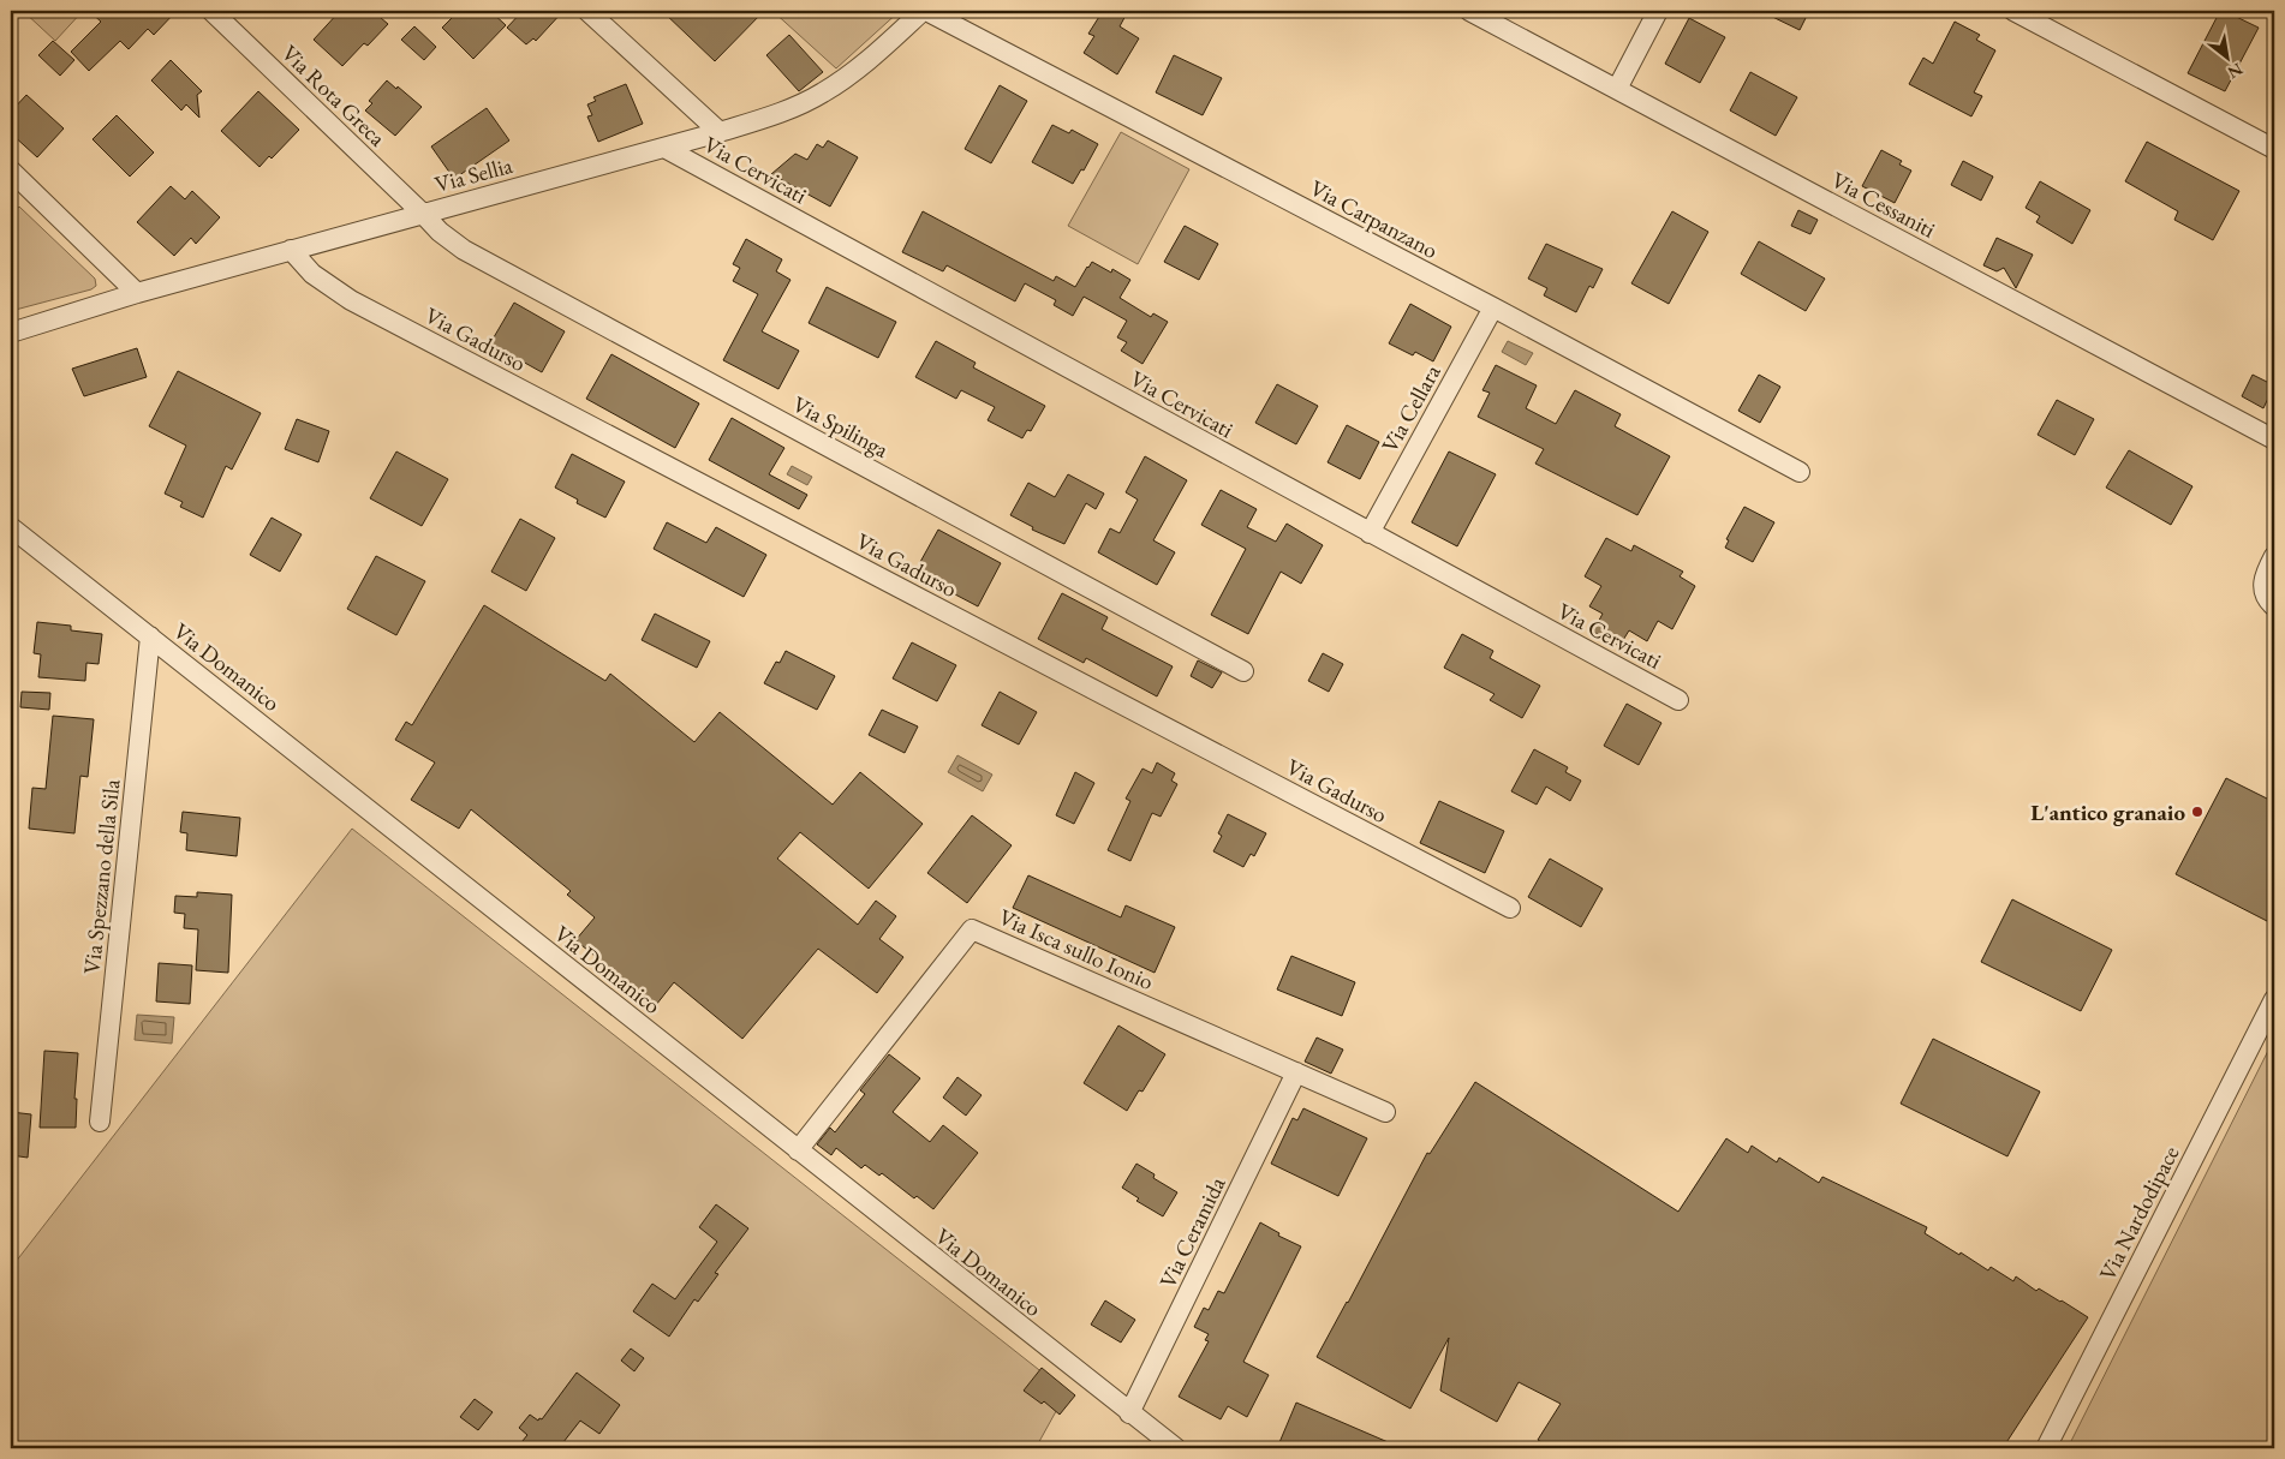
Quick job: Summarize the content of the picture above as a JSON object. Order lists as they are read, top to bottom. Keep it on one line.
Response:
{"streets":{"street":["Via Rota Greca","Via Cervicati","Via Sellia","Via Cessaniti","Via Carpanzano","Via Gadurso","Via Cellara","Via Spilinga","Via Domanico","Via Spezzano della Sila","Via Isca sullo Ionio","Via Nardodipace","Via Ceramida"]},"crossings":[["Via Rota Greca","Via Sellia"],["Via Rota Greca","Via Spilinga"],["Via Cervicati","Via Sellia"],["Via Cervicati","Via Cellara"],["Via Sellia","Via Carpanzano"],["Via Sellia","Via Gadurso"],["Via Sellia","Via Spilinga"],["Via Carpanzano","Via Cellara"],["Via Domanico","Via Spezzano della Sila"],["Via Domanico","Via Isca sullo Ionio"],["Via Domanico","Via Ceramida"],["Via Isca sullo Ionio","Via Ceramida"]],"places":["L'antico granaio"],"north":"bottom right"}
